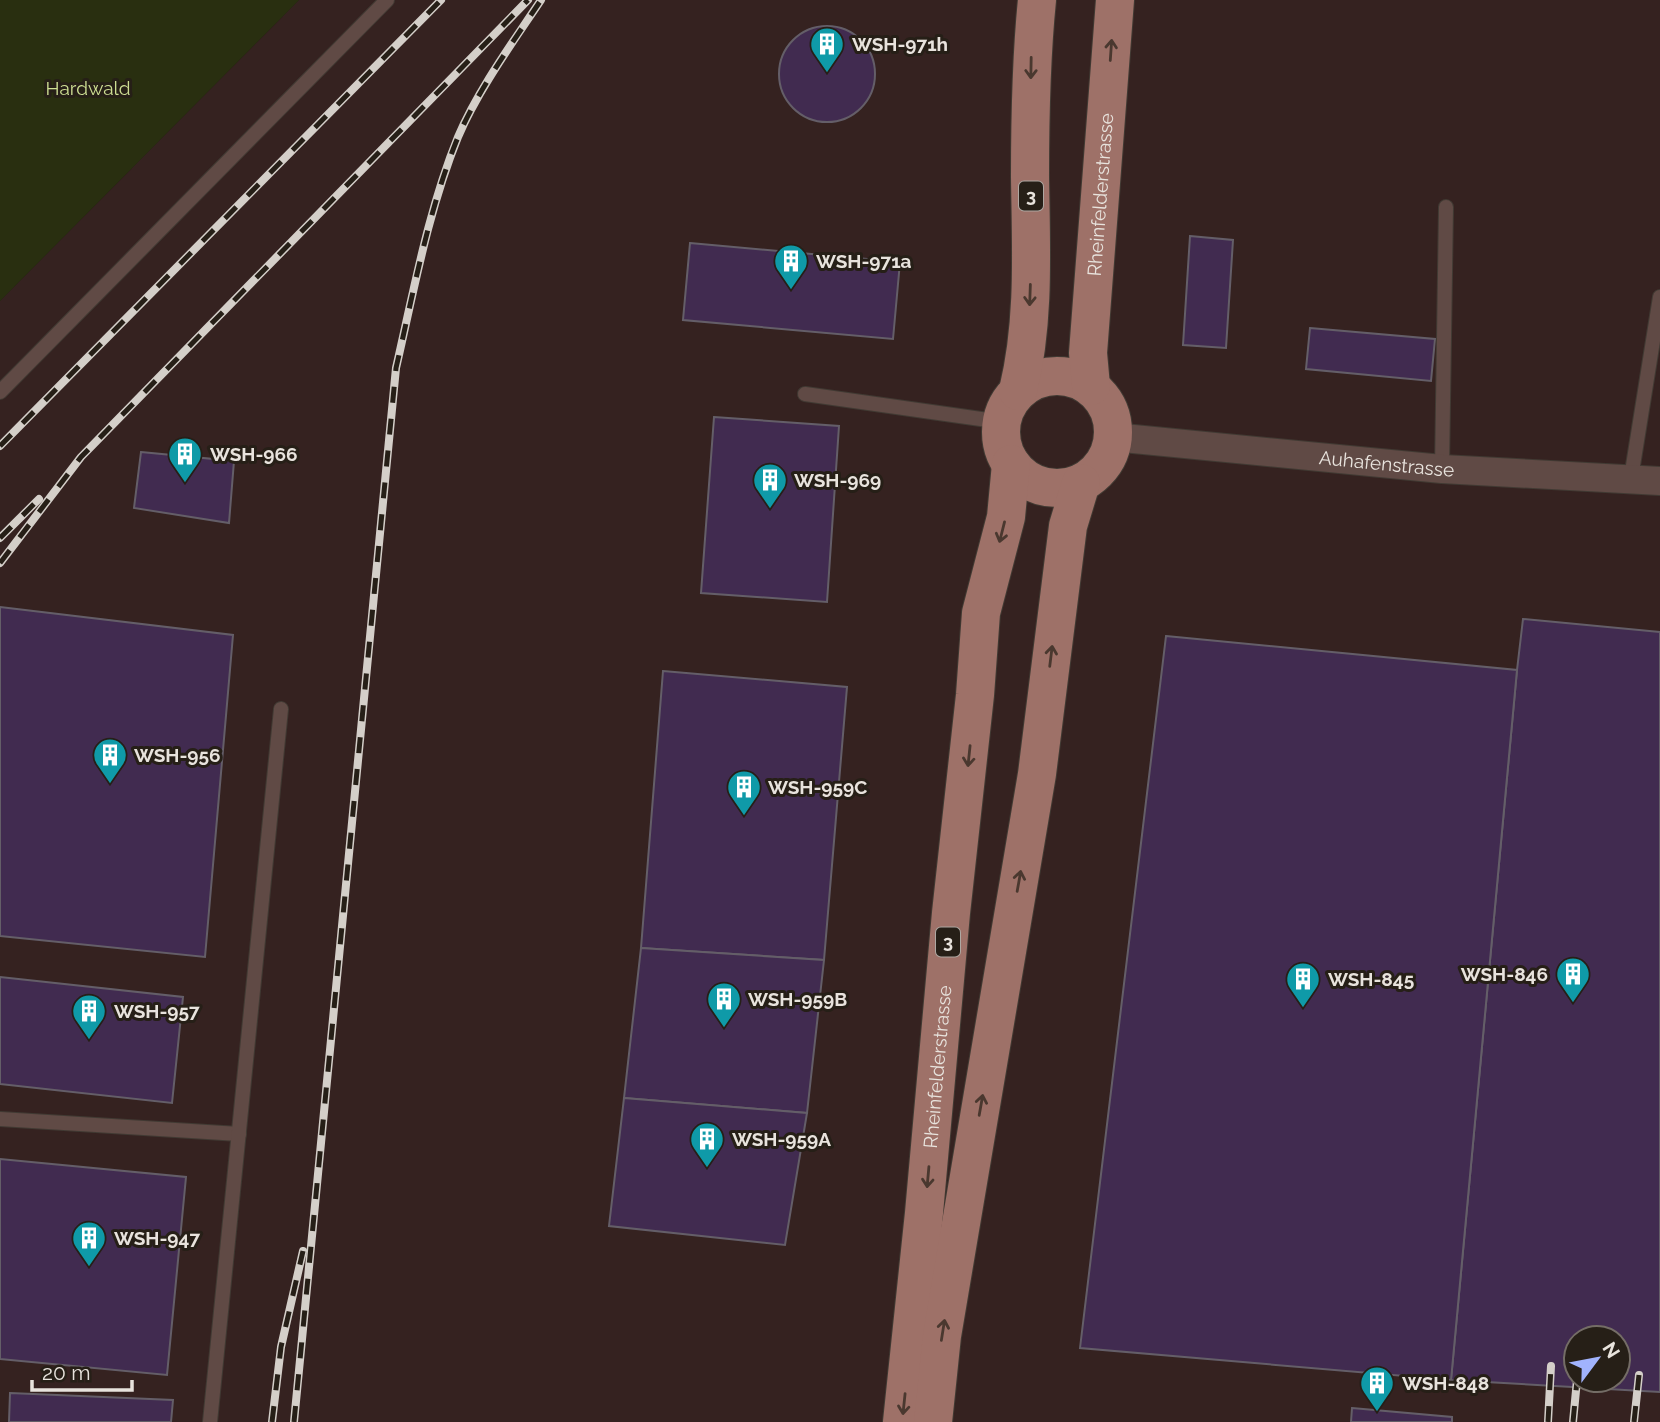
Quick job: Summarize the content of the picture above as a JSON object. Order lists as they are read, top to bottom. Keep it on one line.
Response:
{"streets":{"main road":["Rheinfelderstrasse","3"],"street":["Auhafenstrasse"]},"crossings":[["Rheinfelderstrasse","3"],["Rheinfelderstrasse","Auhafenstrasse"],["3","Auhafenstrasse"]],"parks":["Hardwald"],"places":{"building":["WSH-971h","WSH-971a","WSH-966","WSH-969","WSH-956","WSH-959C","WSH-846","WSH-845","WSH-959B","WSH-957","WSH-959A","WSH-947","WSH-848"]},"scale_bar":"20 m","north":"top right"}
